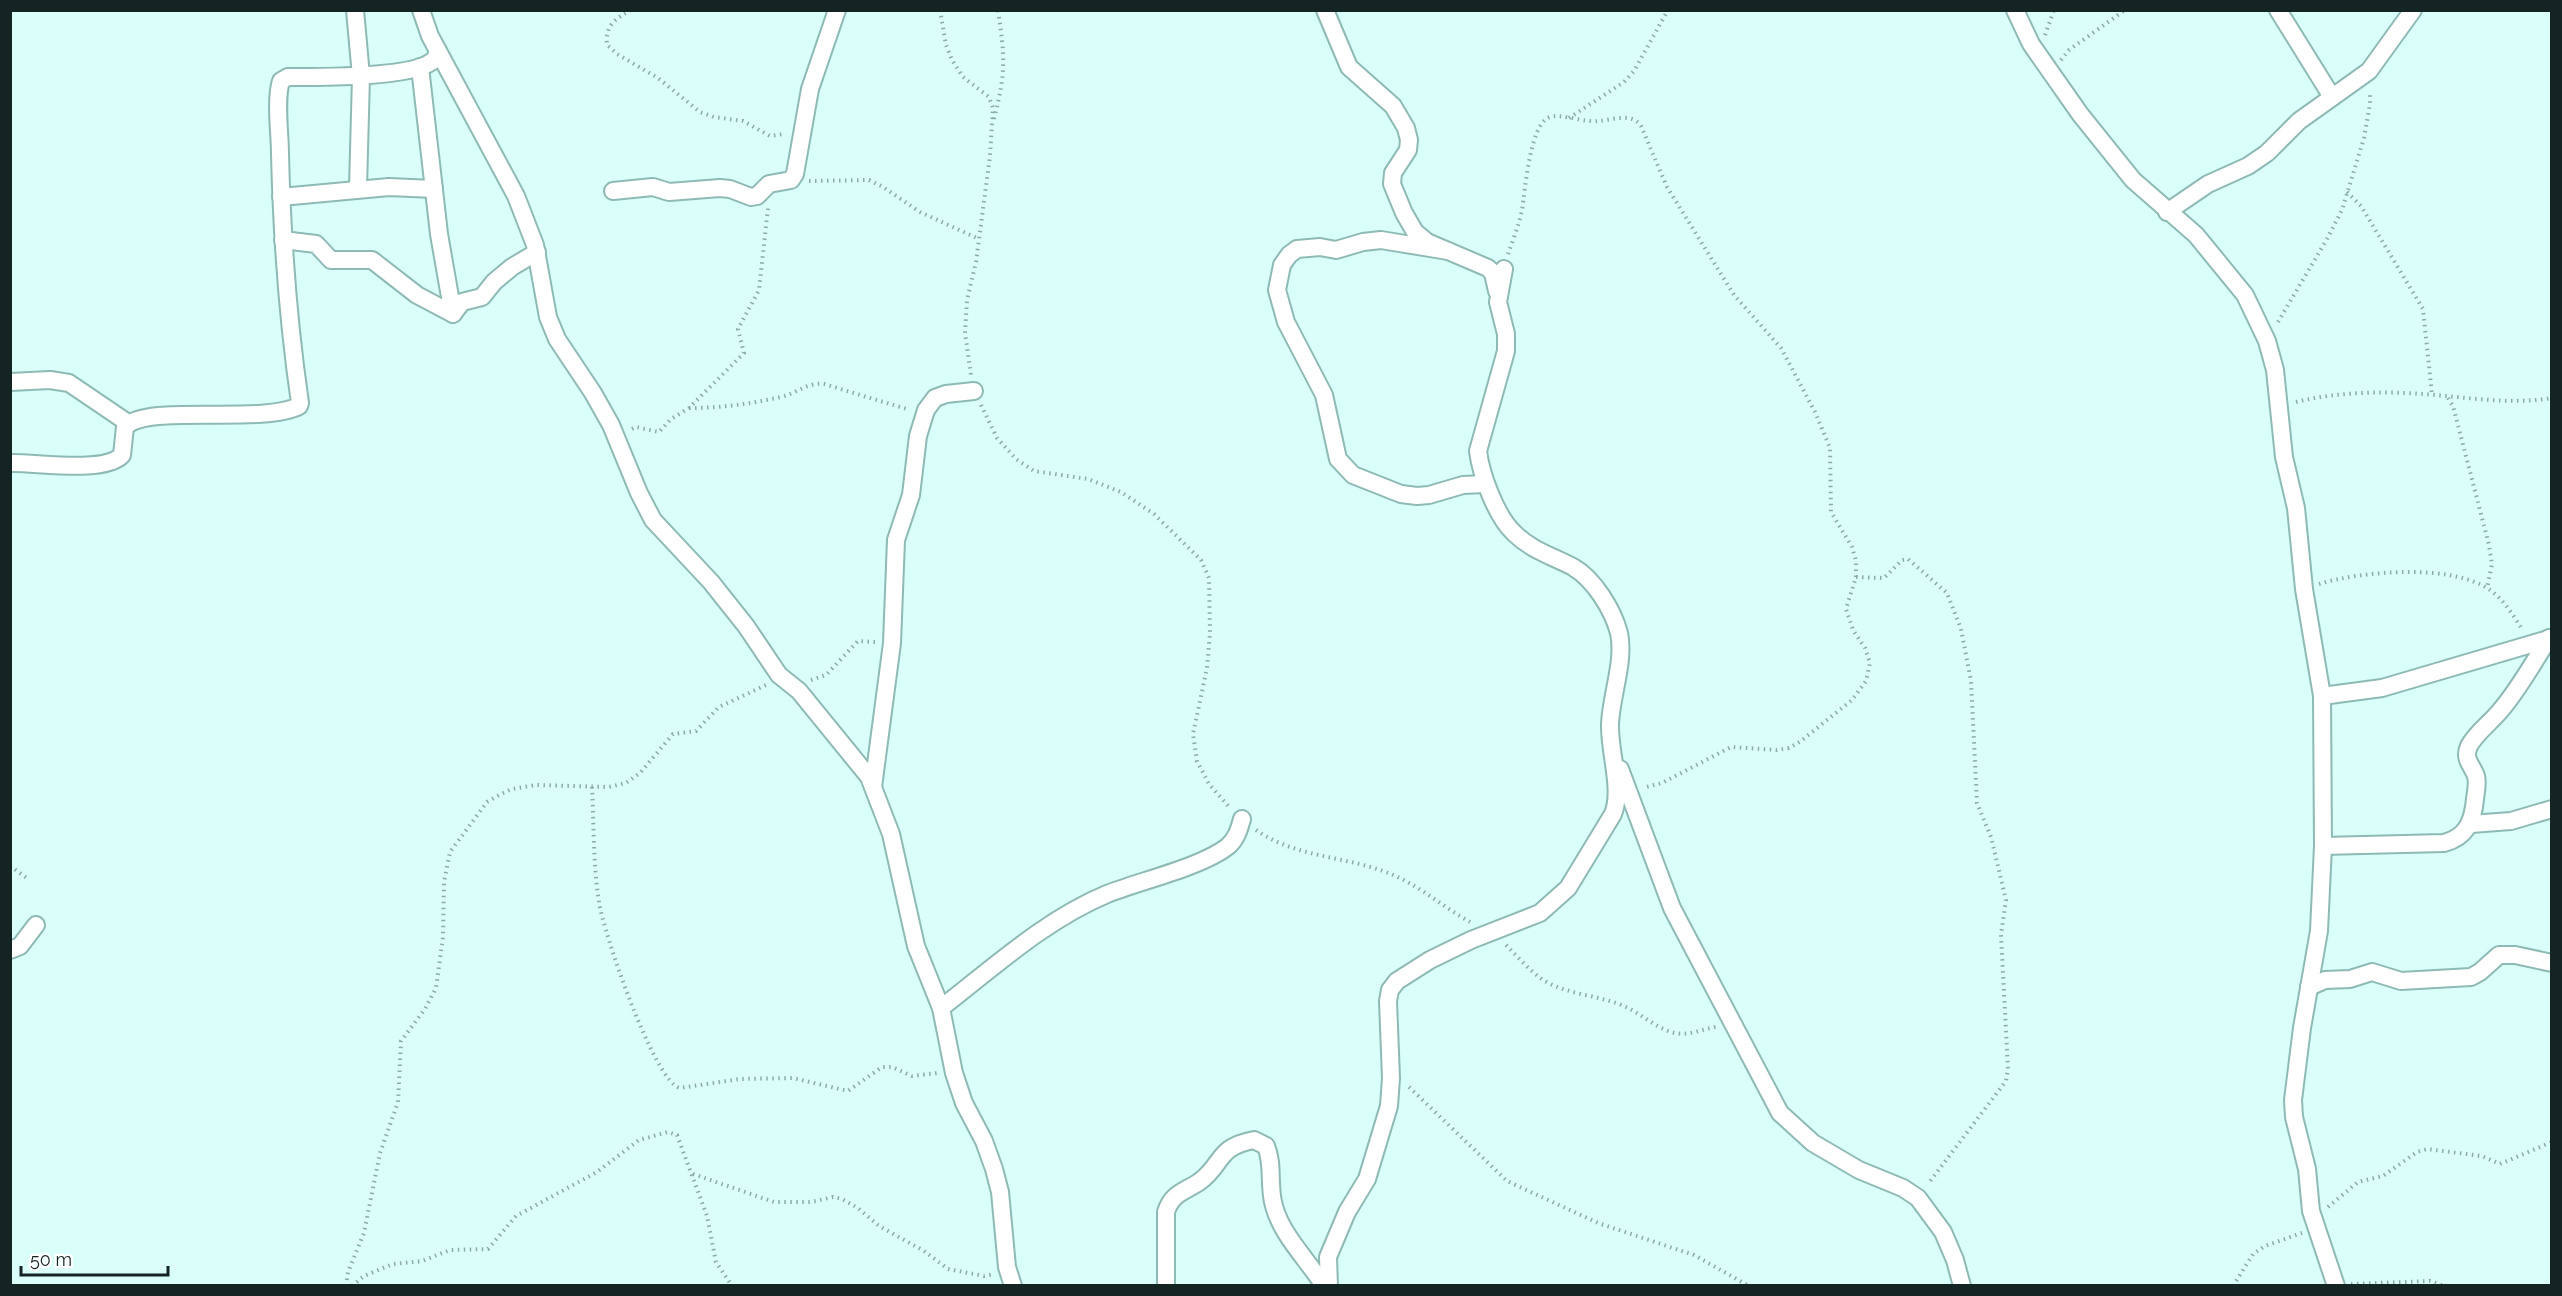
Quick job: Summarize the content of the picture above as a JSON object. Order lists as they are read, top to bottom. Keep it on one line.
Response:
{"scale_bar":"50 m"}
